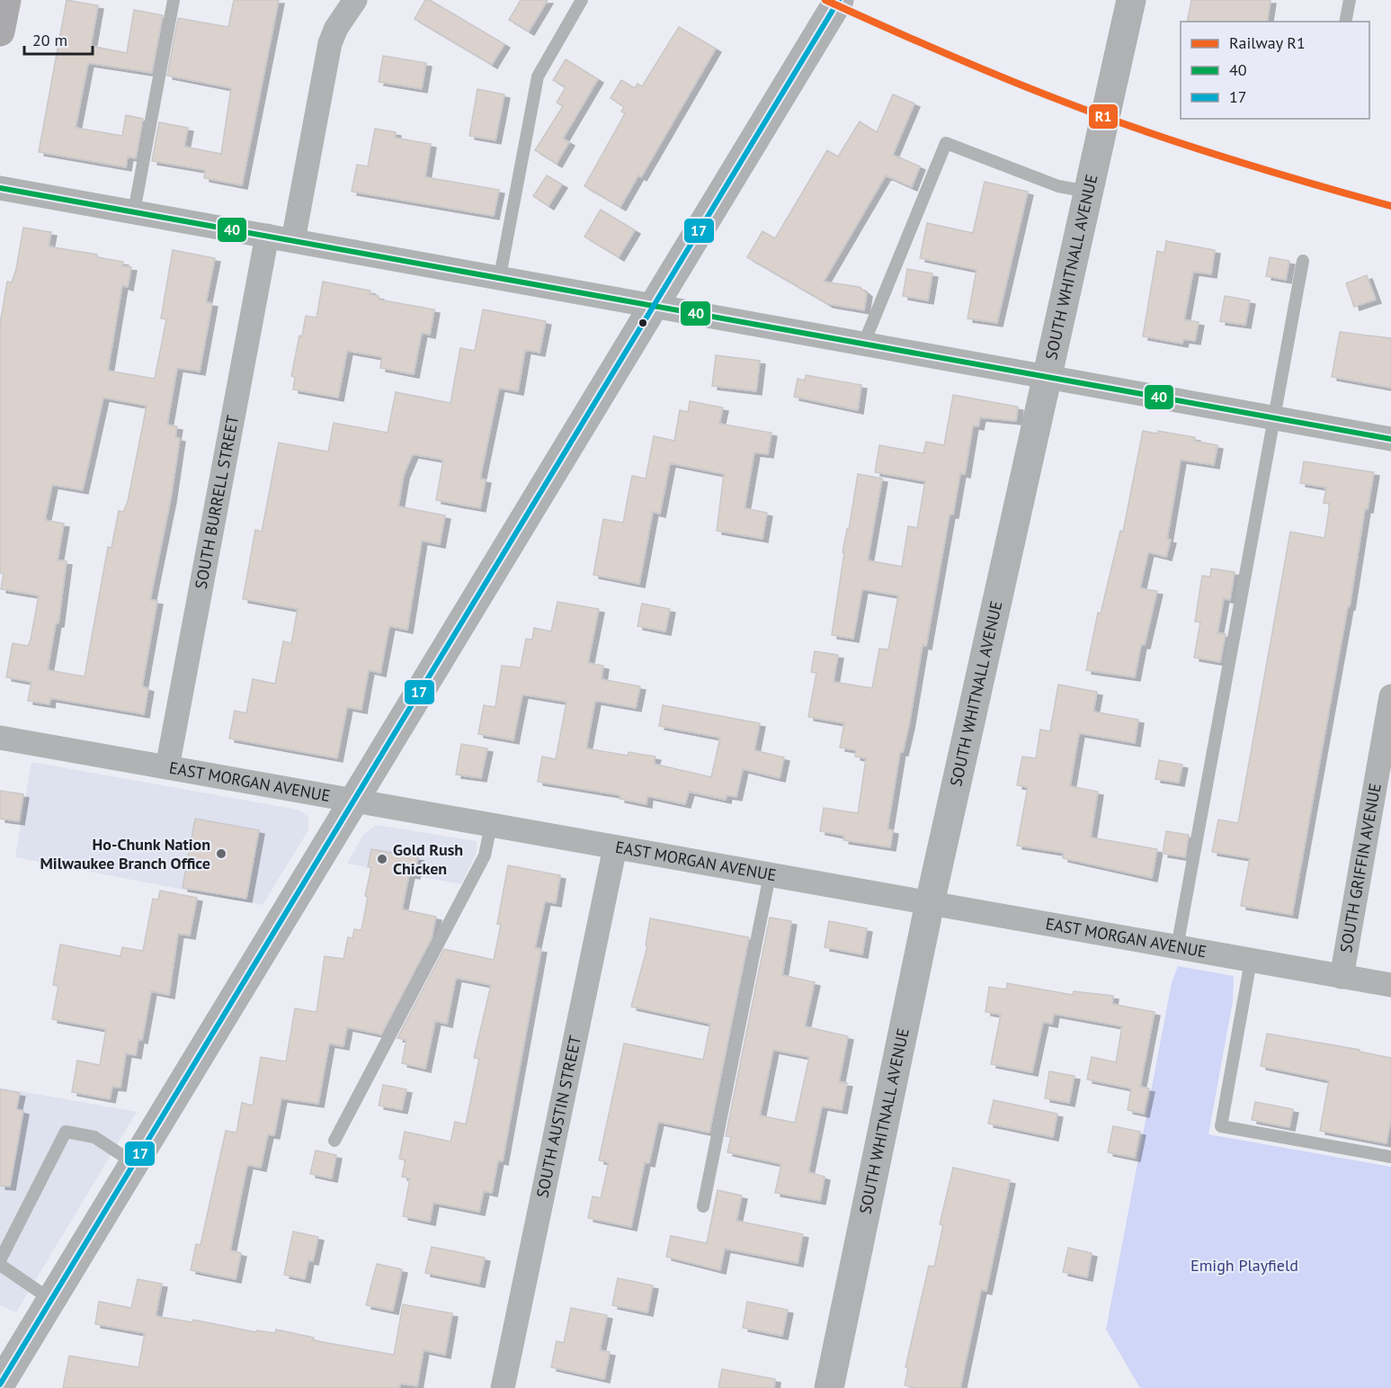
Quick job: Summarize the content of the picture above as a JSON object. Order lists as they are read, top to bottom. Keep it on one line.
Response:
{"streets":{"street":["SOUTH WHITNALL AVENUE","SOUTH BURRELL STREET","EAST MORGAN AVENUE","SOUTH GRIFFIN AVENUE","SOUTH AUSTIN STREET"]},"crossings":[["SOUTH WHITNALL AVENUE","EAST MORGAN AVENUE"],["SOUTH BURRELL STREET","EAST MORGAN AVENUE"],["EAST MORGAN AVENUE","SOUTH GRIFFIN AVENUE"],["EAST MORGAN AVENUE","SOUTH AUSTIN STREET"]],"parks":["Emigh Playfield"],"places":["Ho-Chunk Nation Milwaukee Branch Office","Gold Rush Chicken"],"lines":["rail line R1","transit line 17","transit line 40"],"legend":["Railway R1","40","17"],"scale_bar":"20 m"}
